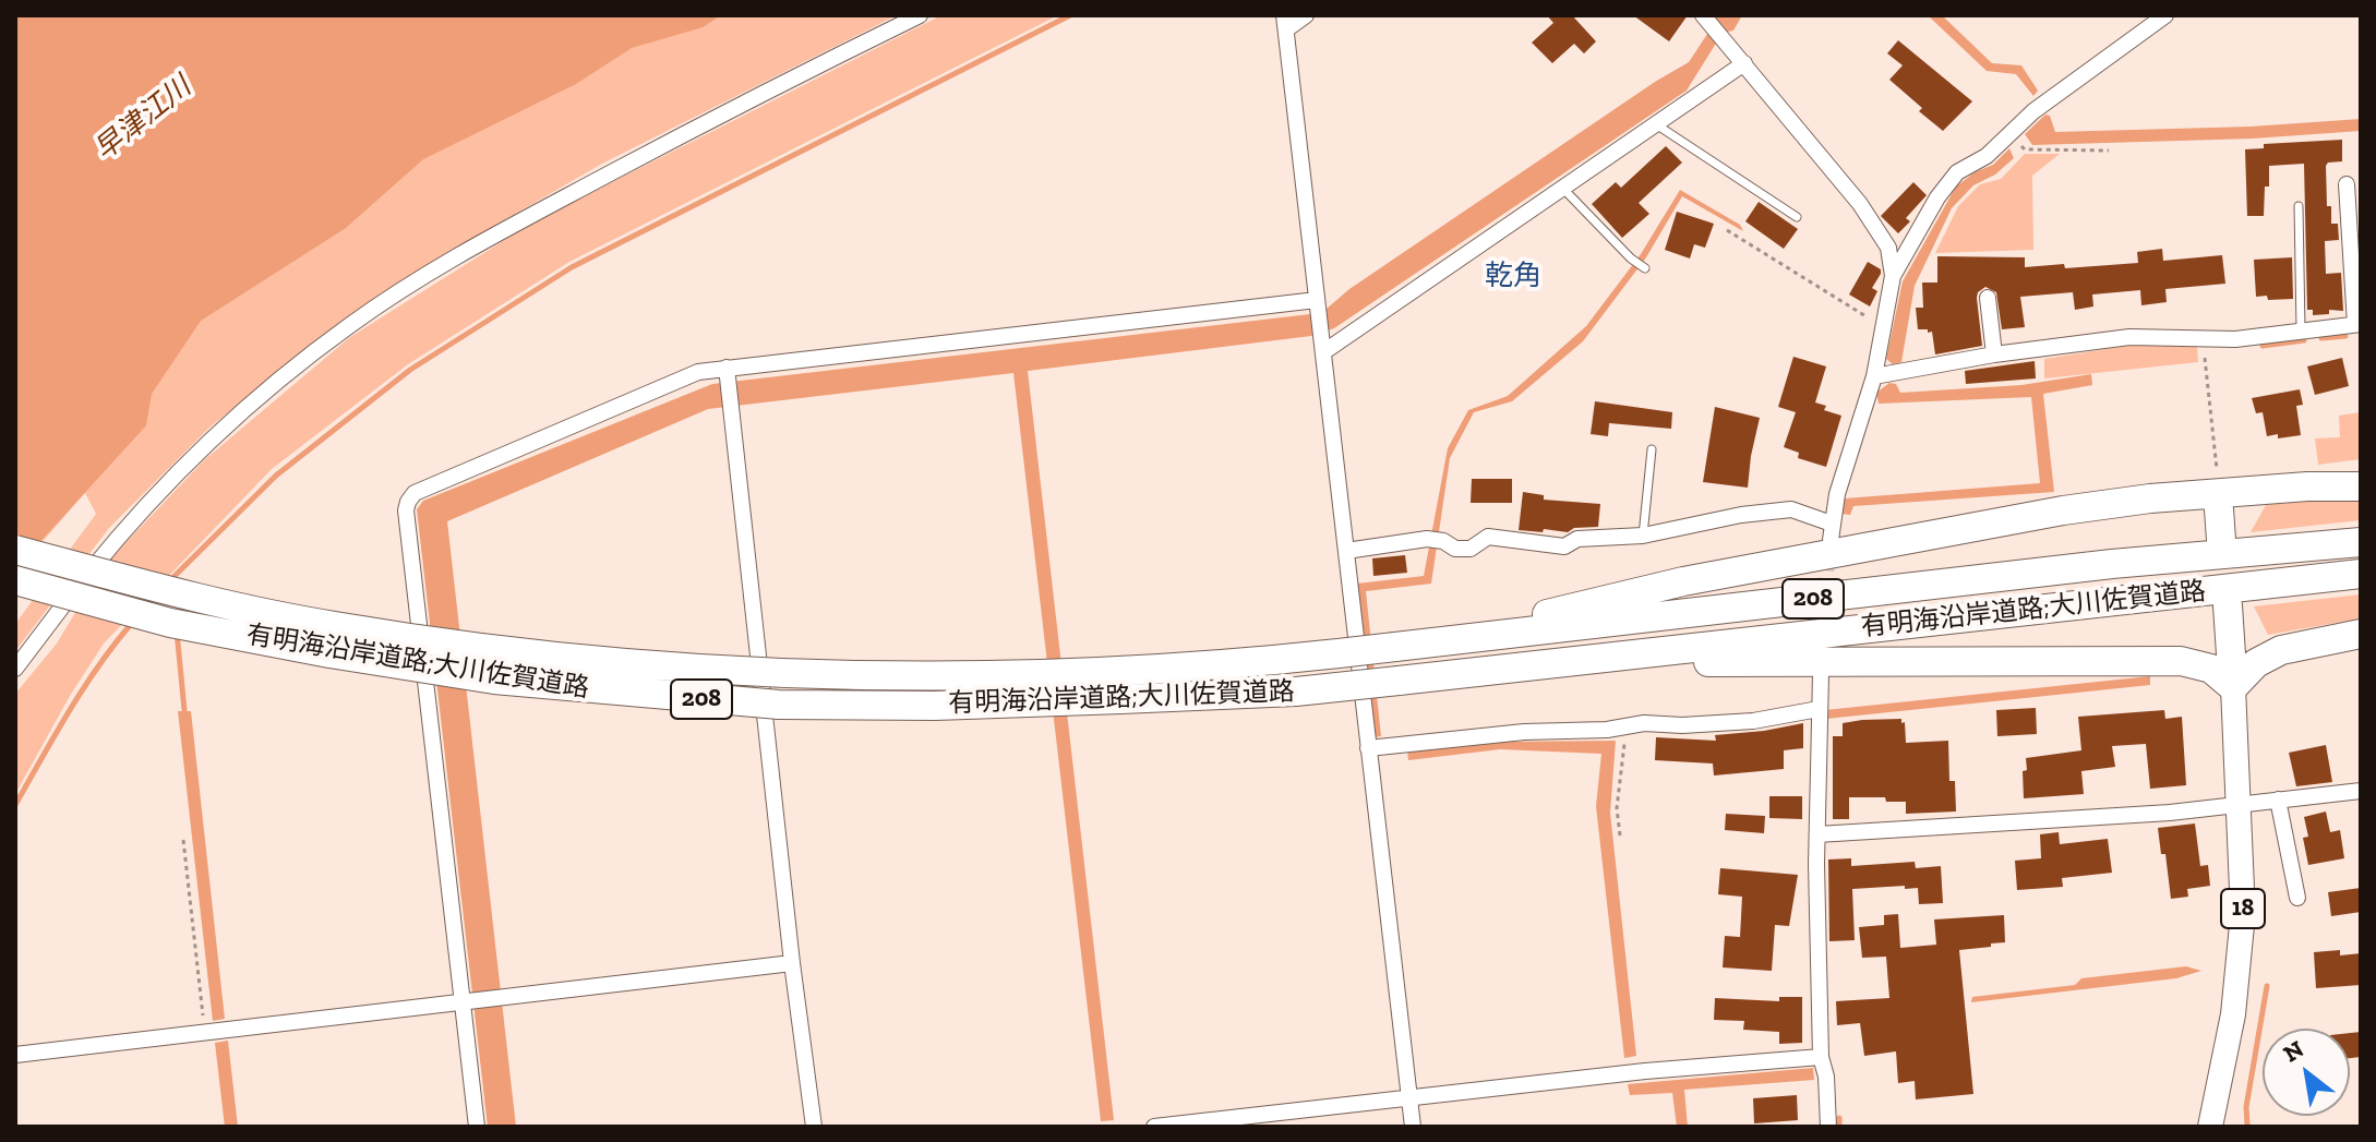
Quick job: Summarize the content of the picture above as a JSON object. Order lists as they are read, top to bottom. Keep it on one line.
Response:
{"streets":{"highway":["208","有明海沿岸道路;大川佐賀道路"],"main road":["18"]},"crossings":[["208","有明海沿岸道路;大川佐賀道路"]],"districts":["乾角"],"water":["早津江川"],"north":"top left"}
